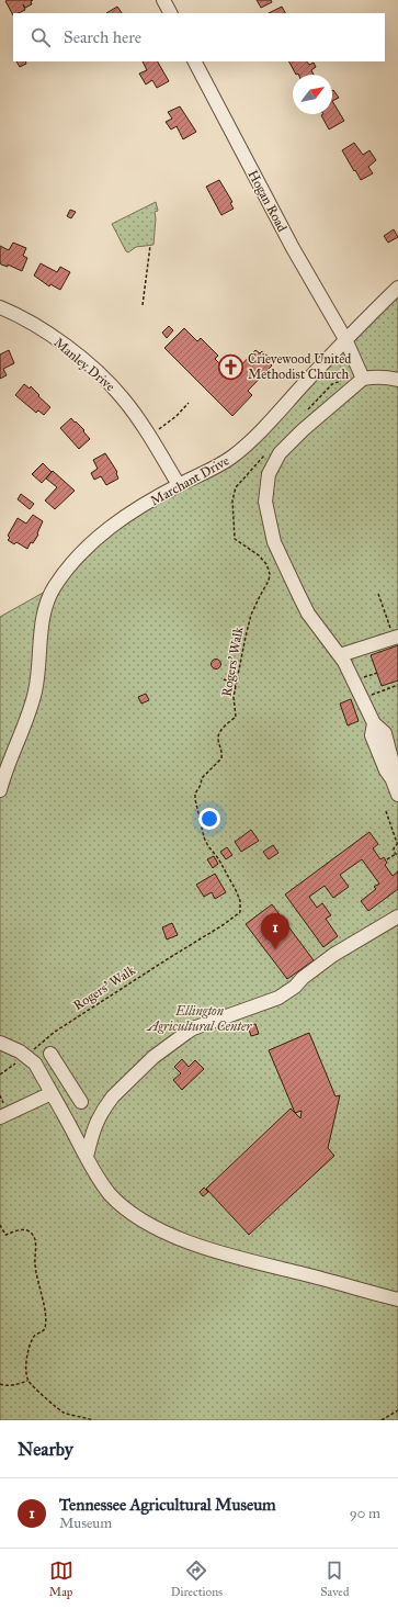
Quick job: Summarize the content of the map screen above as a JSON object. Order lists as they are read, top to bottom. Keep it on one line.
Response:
{"streets":{"street":["Hogan Road","Manley Drive","Marchant Drive"],"path":["Rogers’ Walk"]},"crossings":[["Hogan Road","Marchant Drive"],["Manley Drive","Marchant Drive"]],"parks":["Ellington Agricultural Center"],"places":{"church":["Crievewood United Methodist Church"]},"north":"top right","page":{"search":"Search here","pins":"1","heading":"Nearby","list":[{"mark":"1","name":"Tennessee Agricultural Museum","note":"Museum","value":"90 m"}],"nav":["Map","Directions","Saved"]}}
